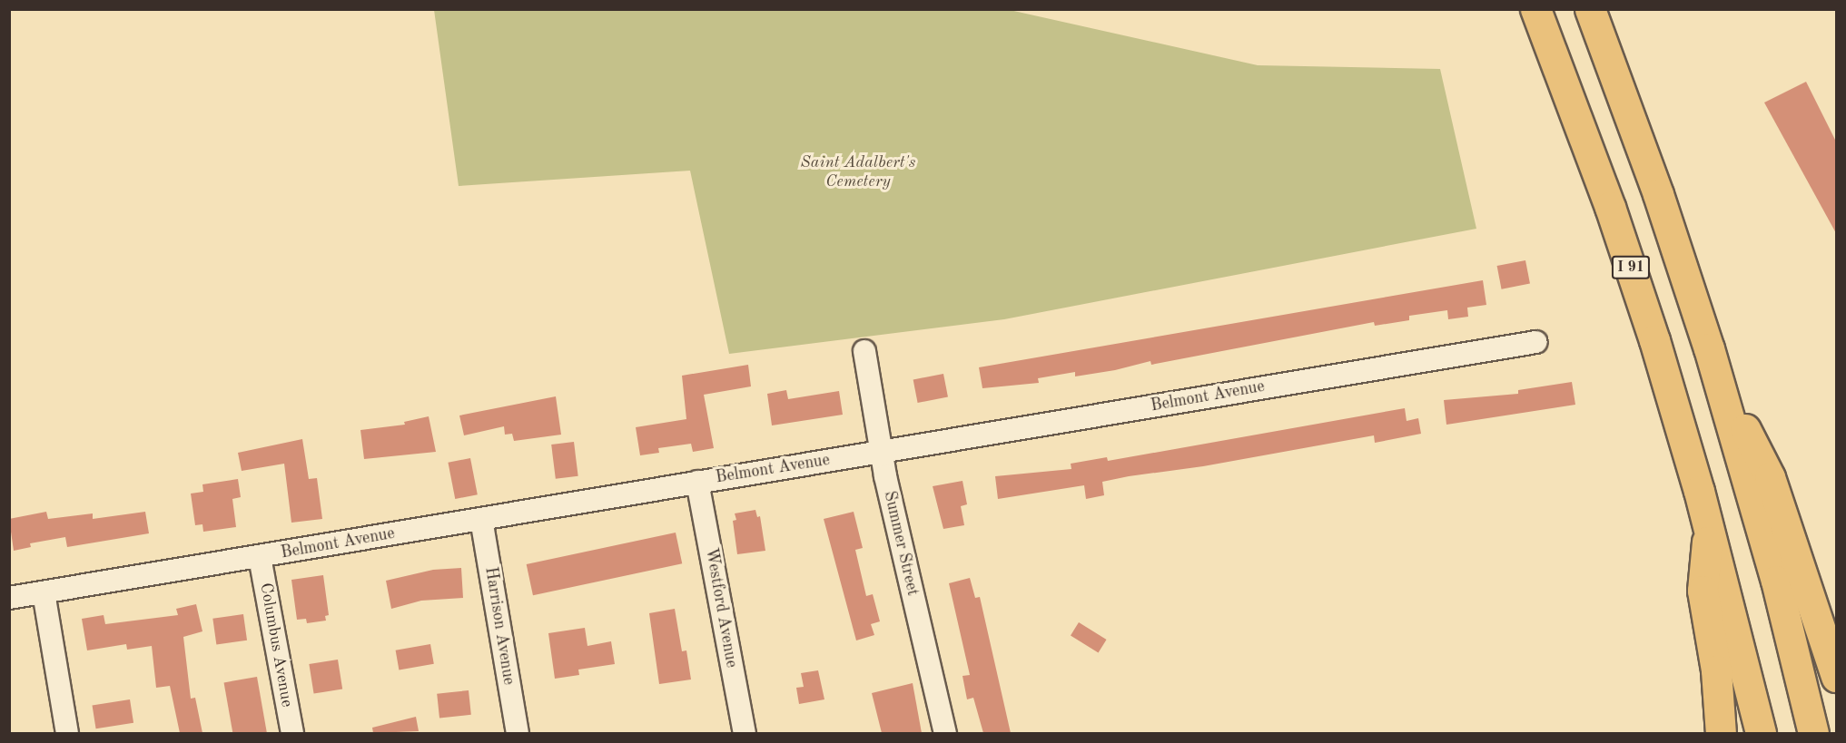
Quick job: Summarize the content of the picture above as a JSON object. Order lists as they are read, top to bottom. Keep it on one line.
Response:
{"streets":{"highway":["I 91"],"street":["Belmont Avenue","Summer Street","Westford Avenue","Harrison Avenue","Columbus Avenue"]},"crossings":[["Belmont Avenue","Summer Street"],["Belmont Avenue","Westford Avenue"],["Belmont Avenue","Harrison Avenue"],["Belmont Avenue","Columbus Avenue"]],"parks":["Saint Adalbert's Cemetery"]}
